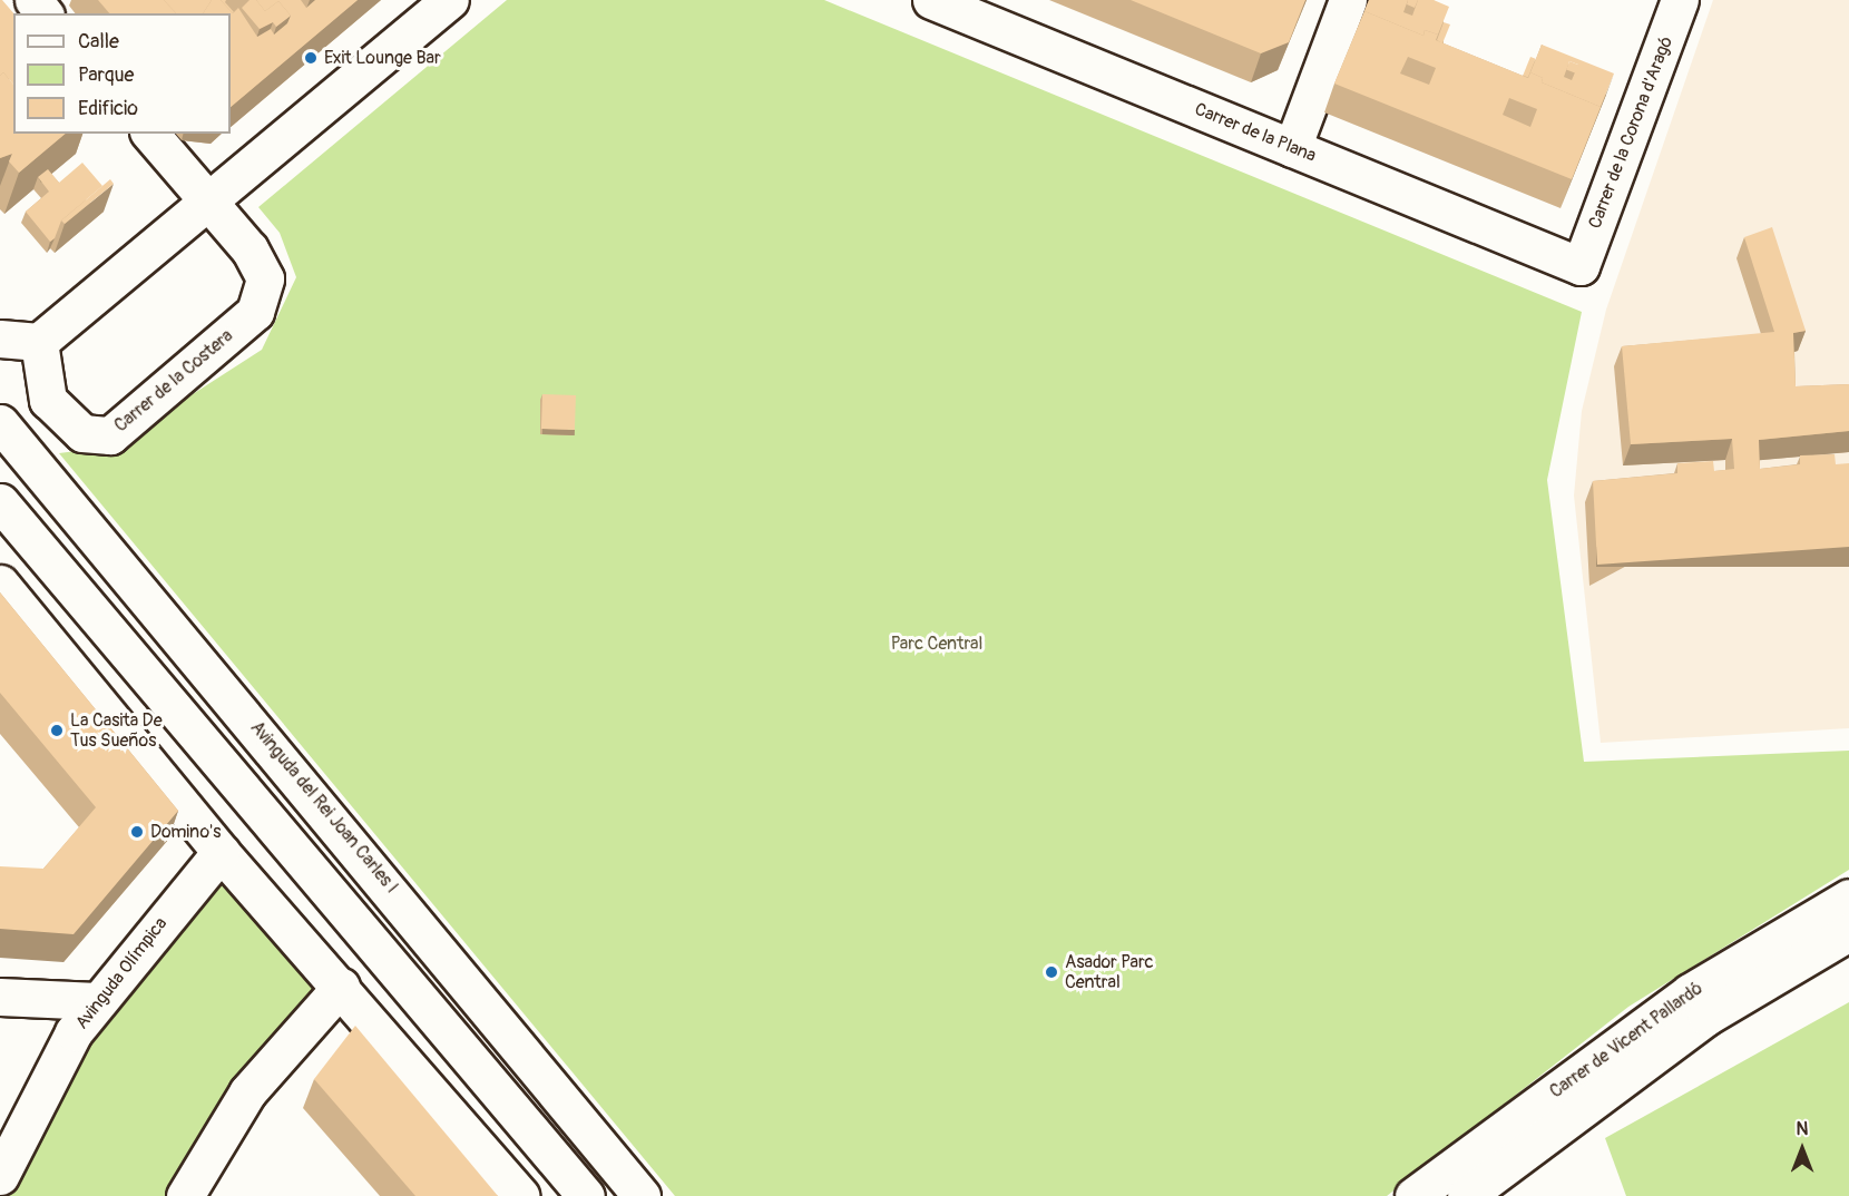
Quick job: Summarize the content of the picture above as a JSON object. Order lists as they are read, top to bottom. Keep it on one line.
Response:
{"streets":{"street":["Carrer de la Plana","Carrer de la Corona d'Aragó","Carrer de la Costera","Avinguda del Rei Joan Carles I","Avinguda Olímpica","Carrer de Vicent Pallardó"]},"crossings":[["Carrer de la Plana","Carrer de la Corona d'Aragó"]],"parks":["Parc Central"],"places":["Exit Lounge Bar","La Casita De Tus Sueños","Domino's","Asador Parc Central"],"legend":["Calle","Parque","Edificio"],"north":"top"}
